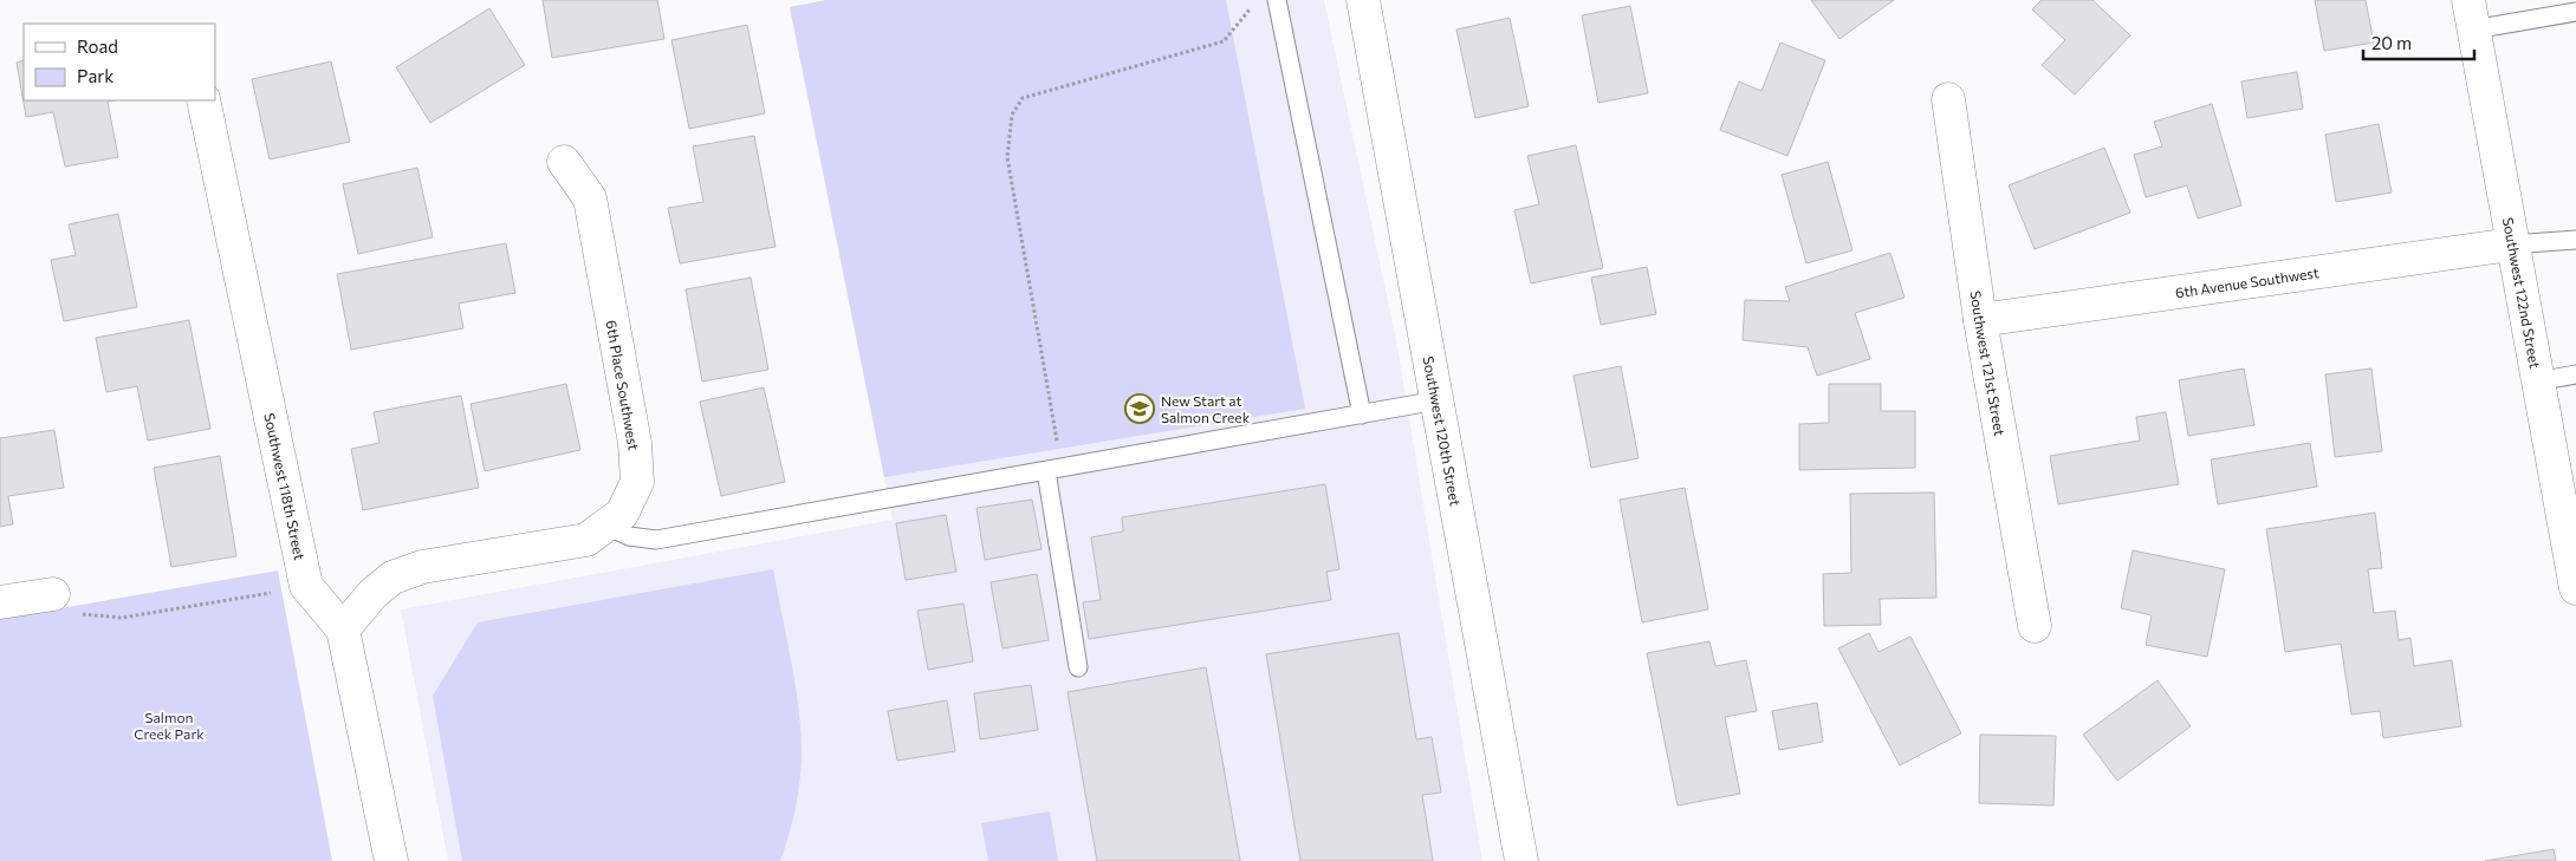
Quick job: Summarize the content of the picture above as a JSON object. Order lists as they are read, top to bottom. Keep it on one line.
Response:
{"streets":{"street":["6th Avenue Southwest","Southwest 122nd Street","Southwest 121st Street","6th Place Southwest","Southwest 120th Street","Southwest 118th Street"]},"crossings":[["6th Avenue Southwest","Southwest 122nd Street"],["6th Avenue Southwest","Southwest 121st Street"],["6th Place Southwest","Southwest 118th Street"]],"parks":["Salmon Creek Park"],"places":{"school or university":["New Start at Salmon Creek"]},"legend":["Road","Park"],"scale_bar":"20 m"}
